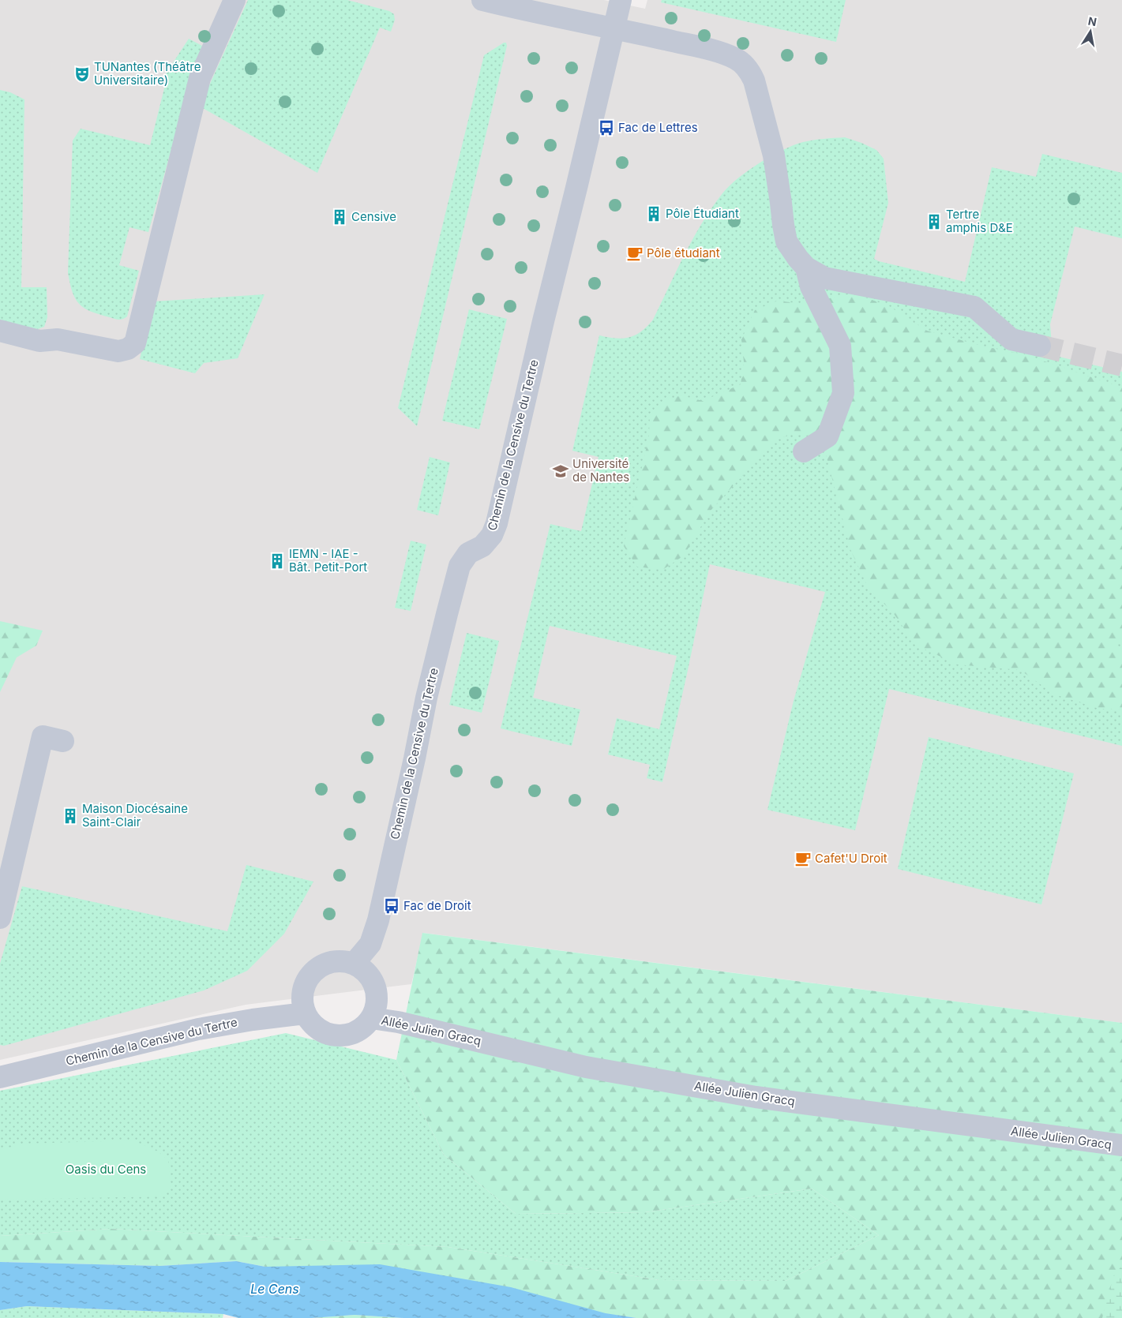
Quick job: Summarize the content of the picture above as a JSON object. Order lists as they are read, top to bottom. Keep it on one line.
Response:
{"streets":{"street":["Chemin de la Censive du Tertre","Allée Julien Gracq"]},"crossings":[["Chemin de la Censive du Tertre","Allée Julien Gracq"]],"water":["Le Cens"],"parks":["Oasis du Cens"],"places":{"theatre":["TUNantes (Théâtre Universitaire)"],"bus stop":["Fac de Lettres","Fac de Droit"],"building":["Pôle Étudiant","Censive","Tertre amphis D&E","IEMN - IAE - Bât. Petit-Port","Maison Diocésaine Saint-Clair"],"cafe":["Pôle étudiant","Cafet'U Droit"],"school or university":["Université de Nantes"]},"north":"top"}
